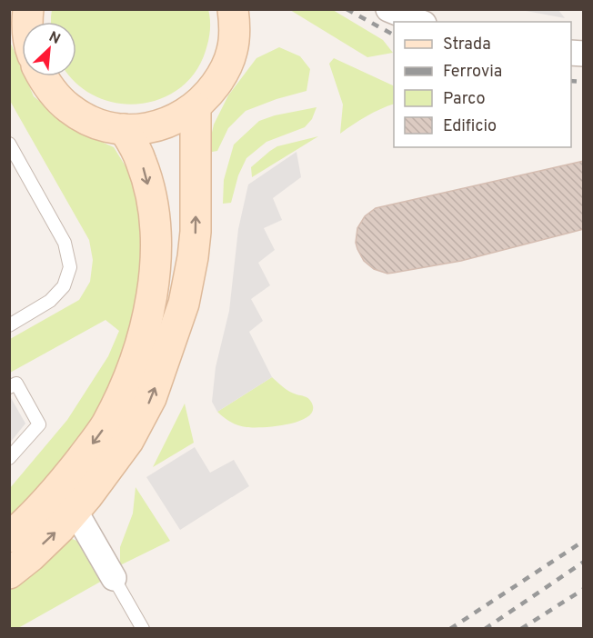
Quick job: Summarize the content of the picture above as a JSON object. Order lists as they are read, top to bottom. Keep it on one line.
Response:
{"legend":["Strada","Ferrovia","Parco","Edificio"],"north":"top right"}
